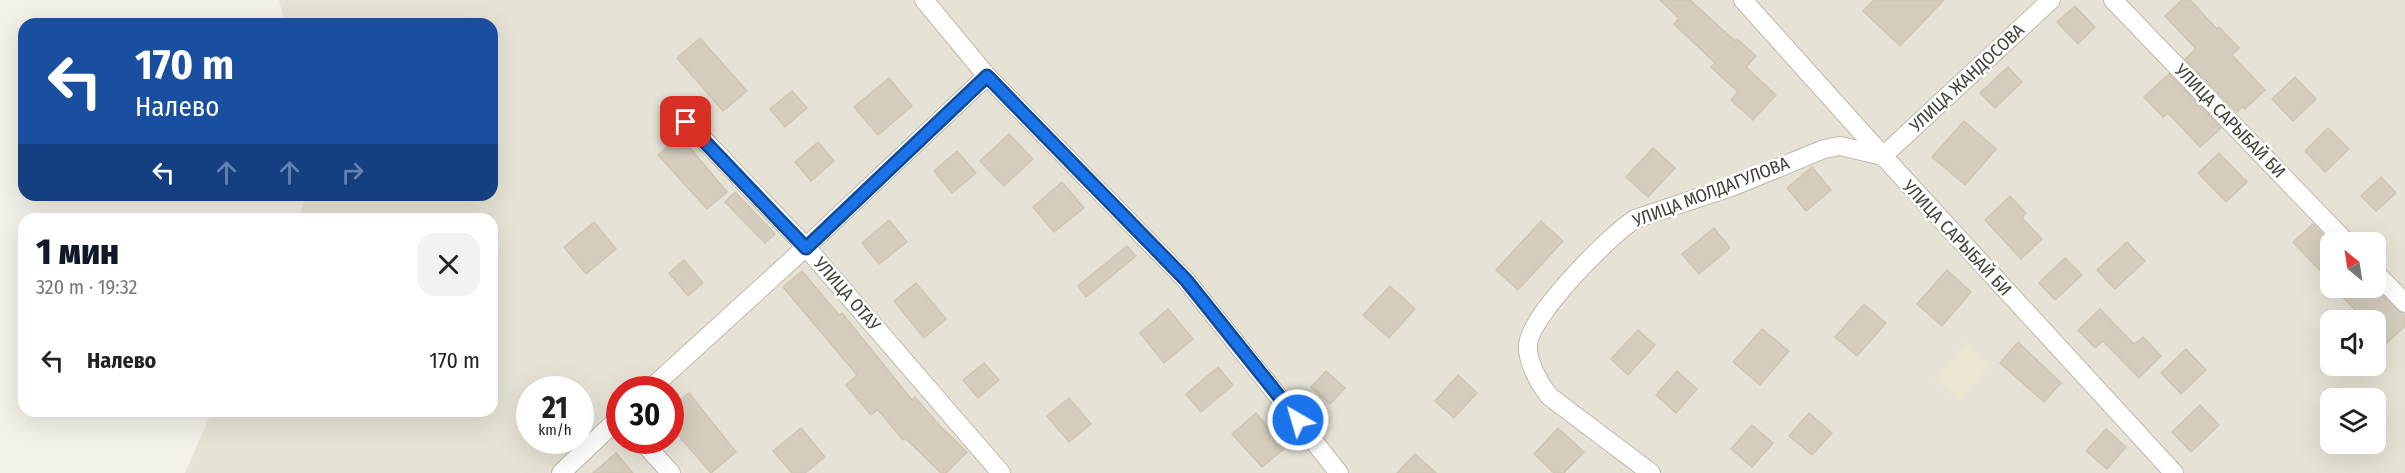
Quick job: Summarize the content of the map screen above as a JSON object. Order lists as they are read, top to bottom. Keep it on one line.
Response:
{"streets":{"street":["УЛИЦА ЖАНДОСОВА","УЛИЦА САРЫБАЙ БИ","УЛИЦА МОЛДАГУЛОВА","УЛИЦА ОТАУ"]},"crossings":[["УЛИЦА ЖАНДОСОВА","УЛИЦА САРЫБАЙ БИ"],["УЛИЦА ЖАНДОСОВА","УЛИЦА МОЛДАГУЛОВА"],["УЛИЦА САРЫБАЙ БИ","УЛИЦА МОЛДАГУЛОВА"]],"north":"top left","page":{"turn":["170 m","Налево"],"heading":["1 мин","320 m · 19:32"],"list":[{"name":"Налево","value":"170 m"}],"speed":"21 km/h","limit":"30"}}
